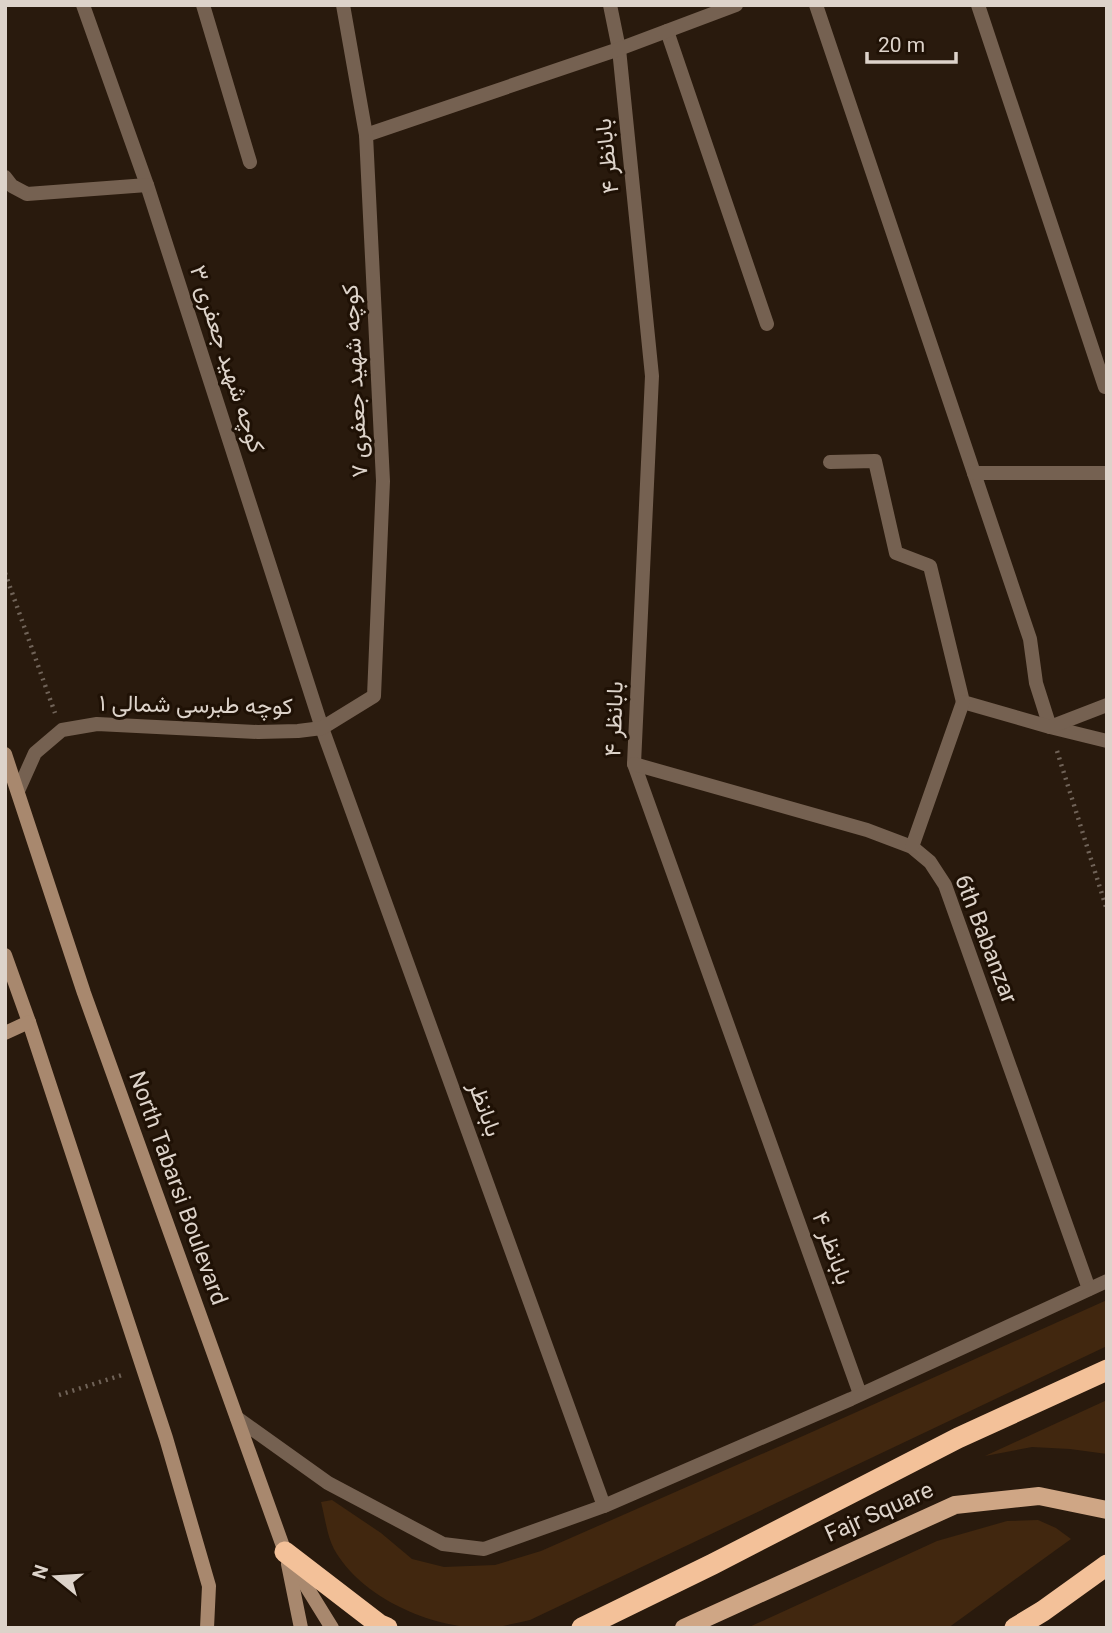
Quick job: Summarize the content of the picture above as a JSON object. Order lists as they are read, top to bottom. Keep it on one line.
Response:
{"streets":{"main road":["North Tabarsi Boulevard","Fajr Square"],"street":["بابانظر ۴","کوچه شهید جعفری ۳","کوچه شهید جعفری ۷","کوچه طبرسی شمالی ۱","6th Babanzar","بابانظر"]},"crossings":[["بابانظر ۴","6th Babanzar"],["کوچه شهید جعفری ۳","کوچه شهید جعفری ۷"],["کوچه شهید جعفری ۳","کوچه طبرسی شمالی ۱"],["کوچه شهید جعفری ۳","بابانظر"],["کوچه شهید جعفری ۷","کوچه طبرسی شمالی ۱"],["کوچه شهید جعفری ۷","بابانظر"],["کوچه طبرسی شمالی ۱","بابانظر"],["کوچه طبرسی شمالی ۱","North Tabarsi Boulevard"]],"scale_bar":"20 m","north":"left"}
